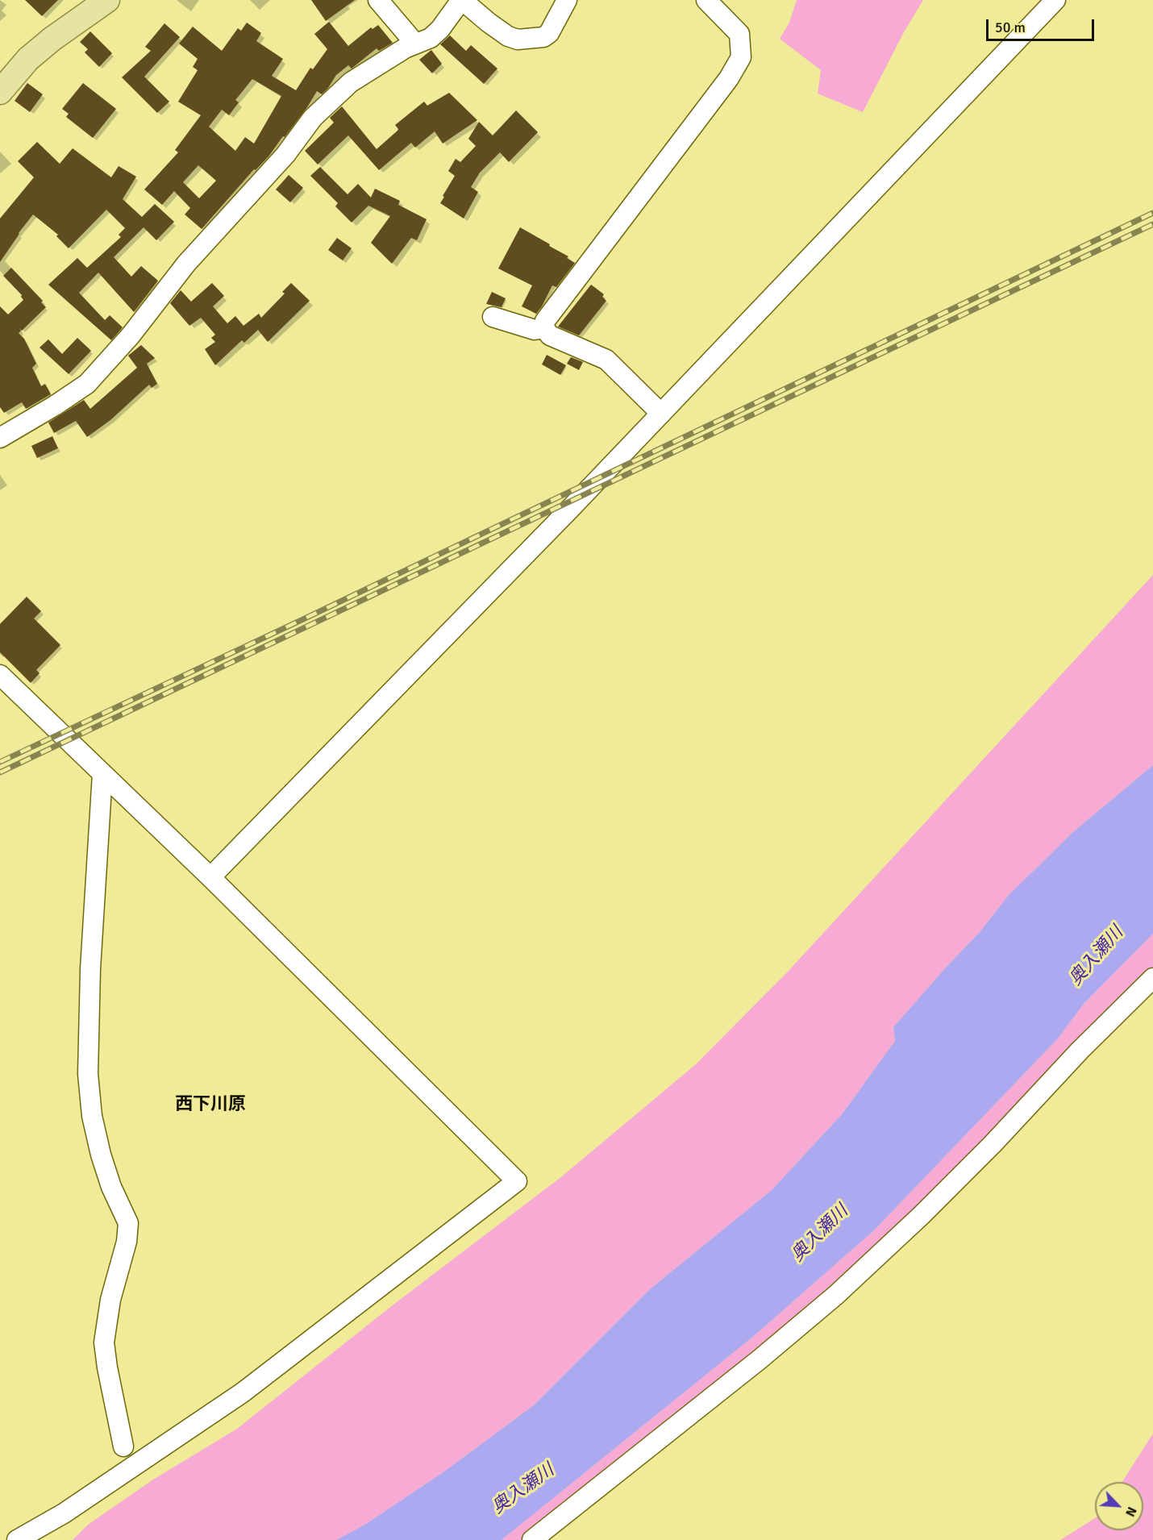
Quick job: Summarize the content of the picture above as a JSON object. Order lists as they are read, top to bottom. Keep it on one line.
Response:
{"districts":["西下川原"],"water":["奥入瀬川"],"scale_bar":"50 m","north":"bottom right"}
